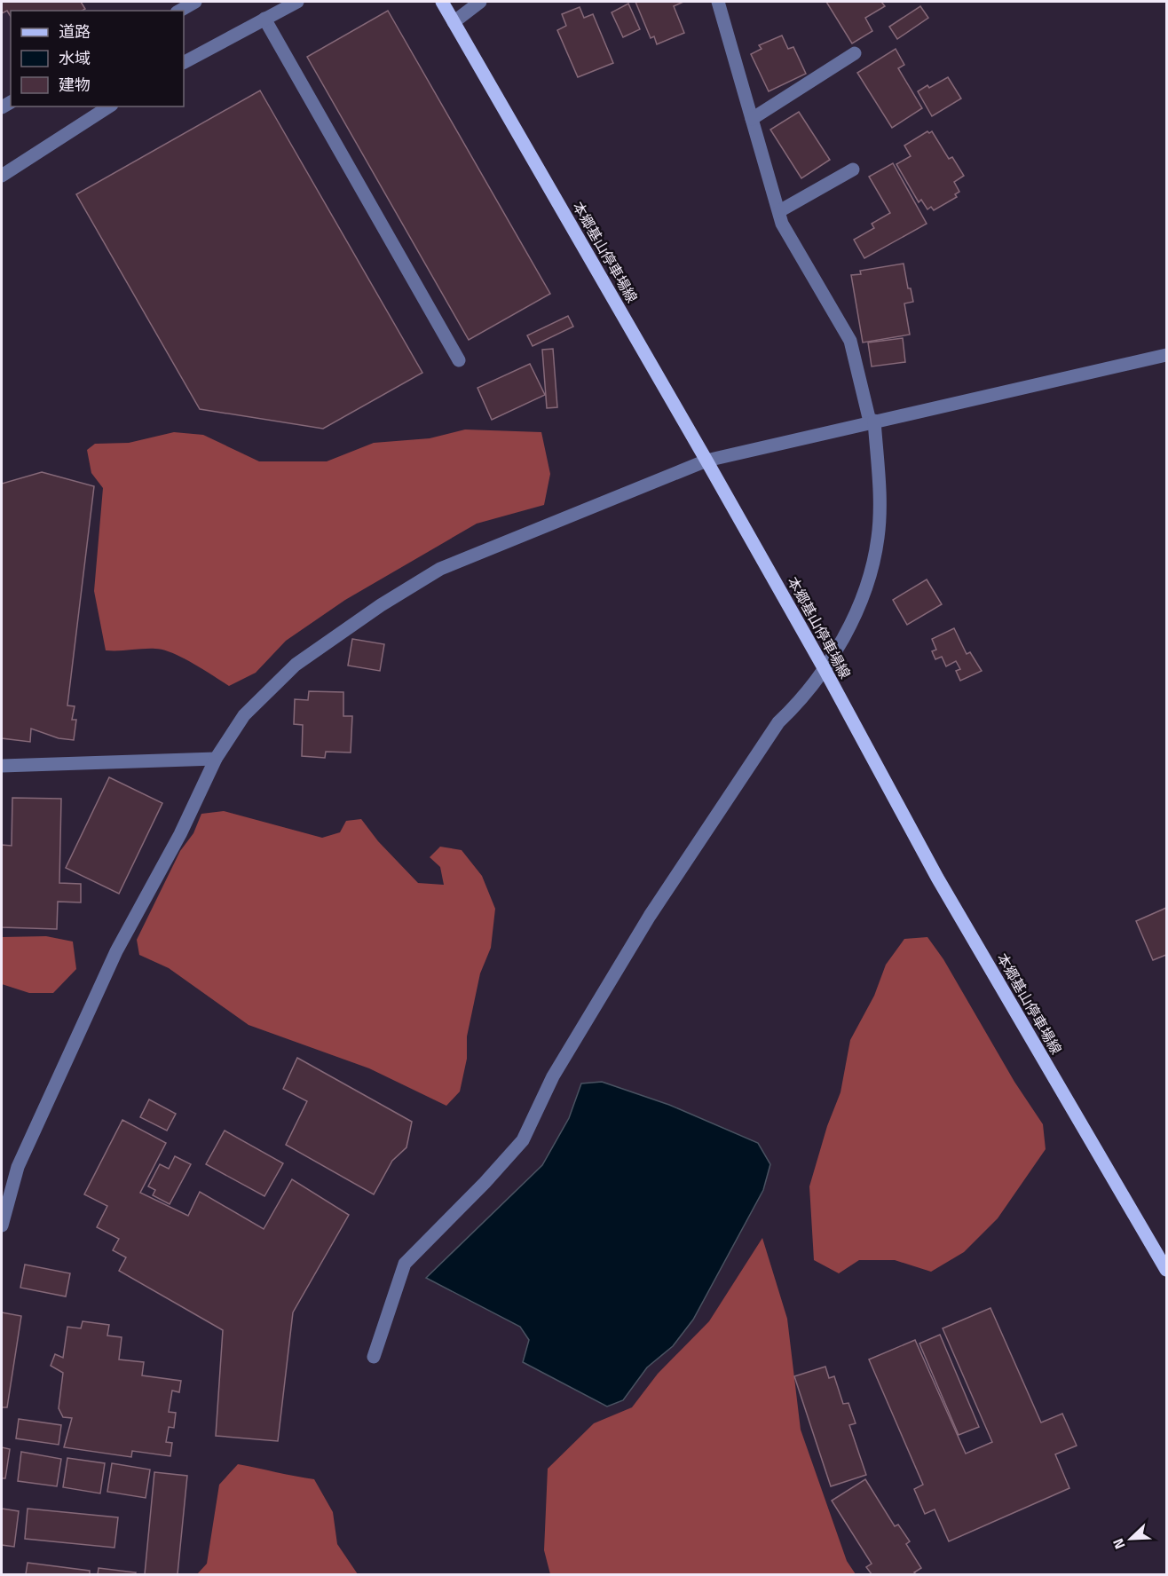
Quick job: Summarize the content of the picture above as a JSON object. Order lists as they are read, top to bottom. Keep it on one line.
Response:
{"streets":{"main road":["本郷基山停車場線"]},"legend":["道路","水域","建物"],"north":"bottom left"}
